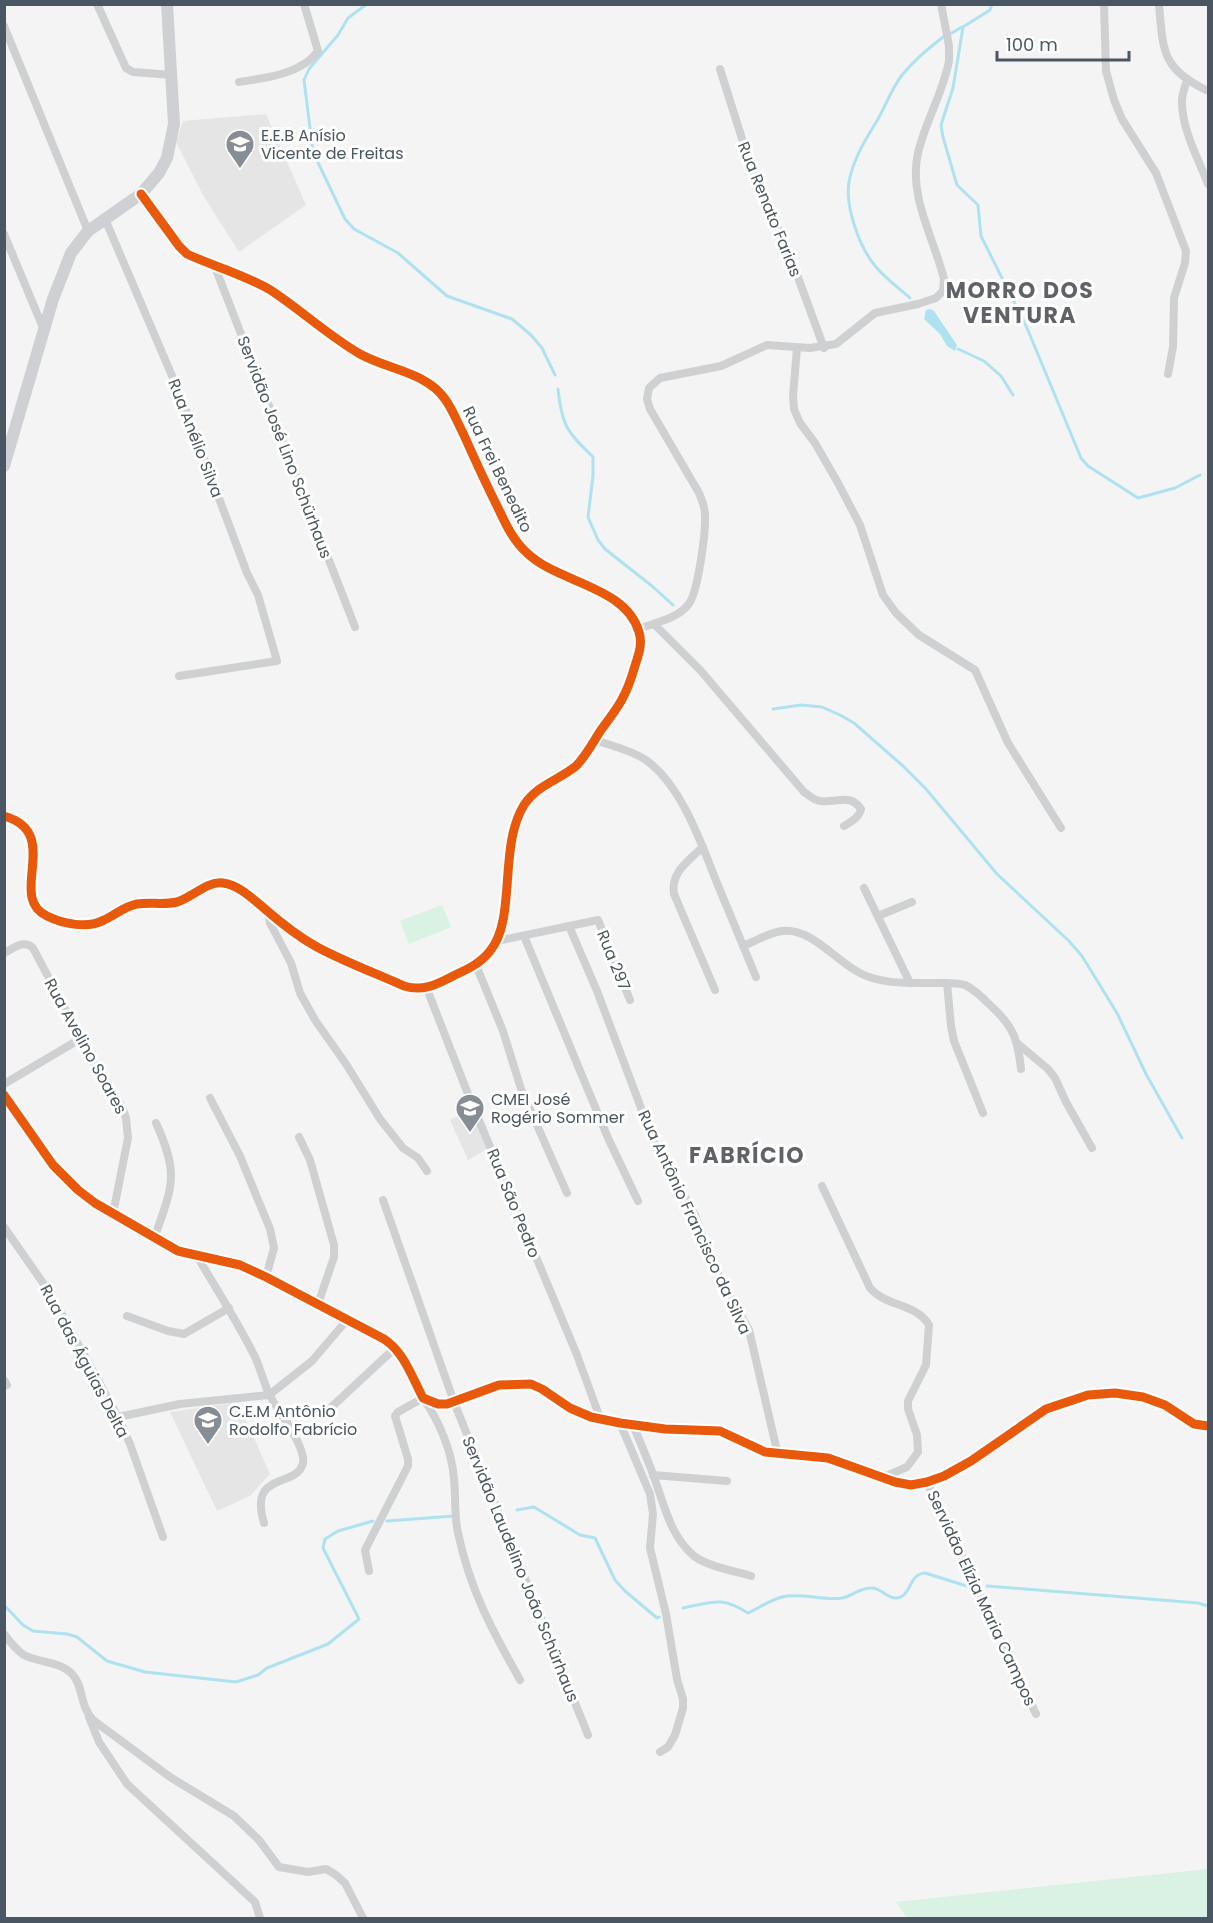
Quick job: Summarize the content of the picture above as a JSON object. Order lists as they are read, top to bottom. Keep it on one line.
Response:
{"streets":{"street":["Rua Renato Farias","Rua Anélio Silva","Servidão José Lino Schürhaus","Rua Frei Benedito","Rua 297","Rua Avelino Soares","Rua São Pedro","Rua Antônio Francisco da Silva","Rua das Águias Delta","Servidão Laudelino João Schürhaus","Servidão Elízia Maria Campos"]},"crossings":[["Servidão José Lino Schürhaus","Rua Frei Benedito"],["Rua 297","Rua Antônio Francisco da Silva"]],"districts":["MORRO DOS VENTURA","FABRÍCIO"],"places":{"school or university":["E.E.B Anísio Vicente de Freitas","CMEI José Rogério Sommer","C.E.M Antônio Rodolfo Fabrício"]},"scale_bar":"100 m"}
